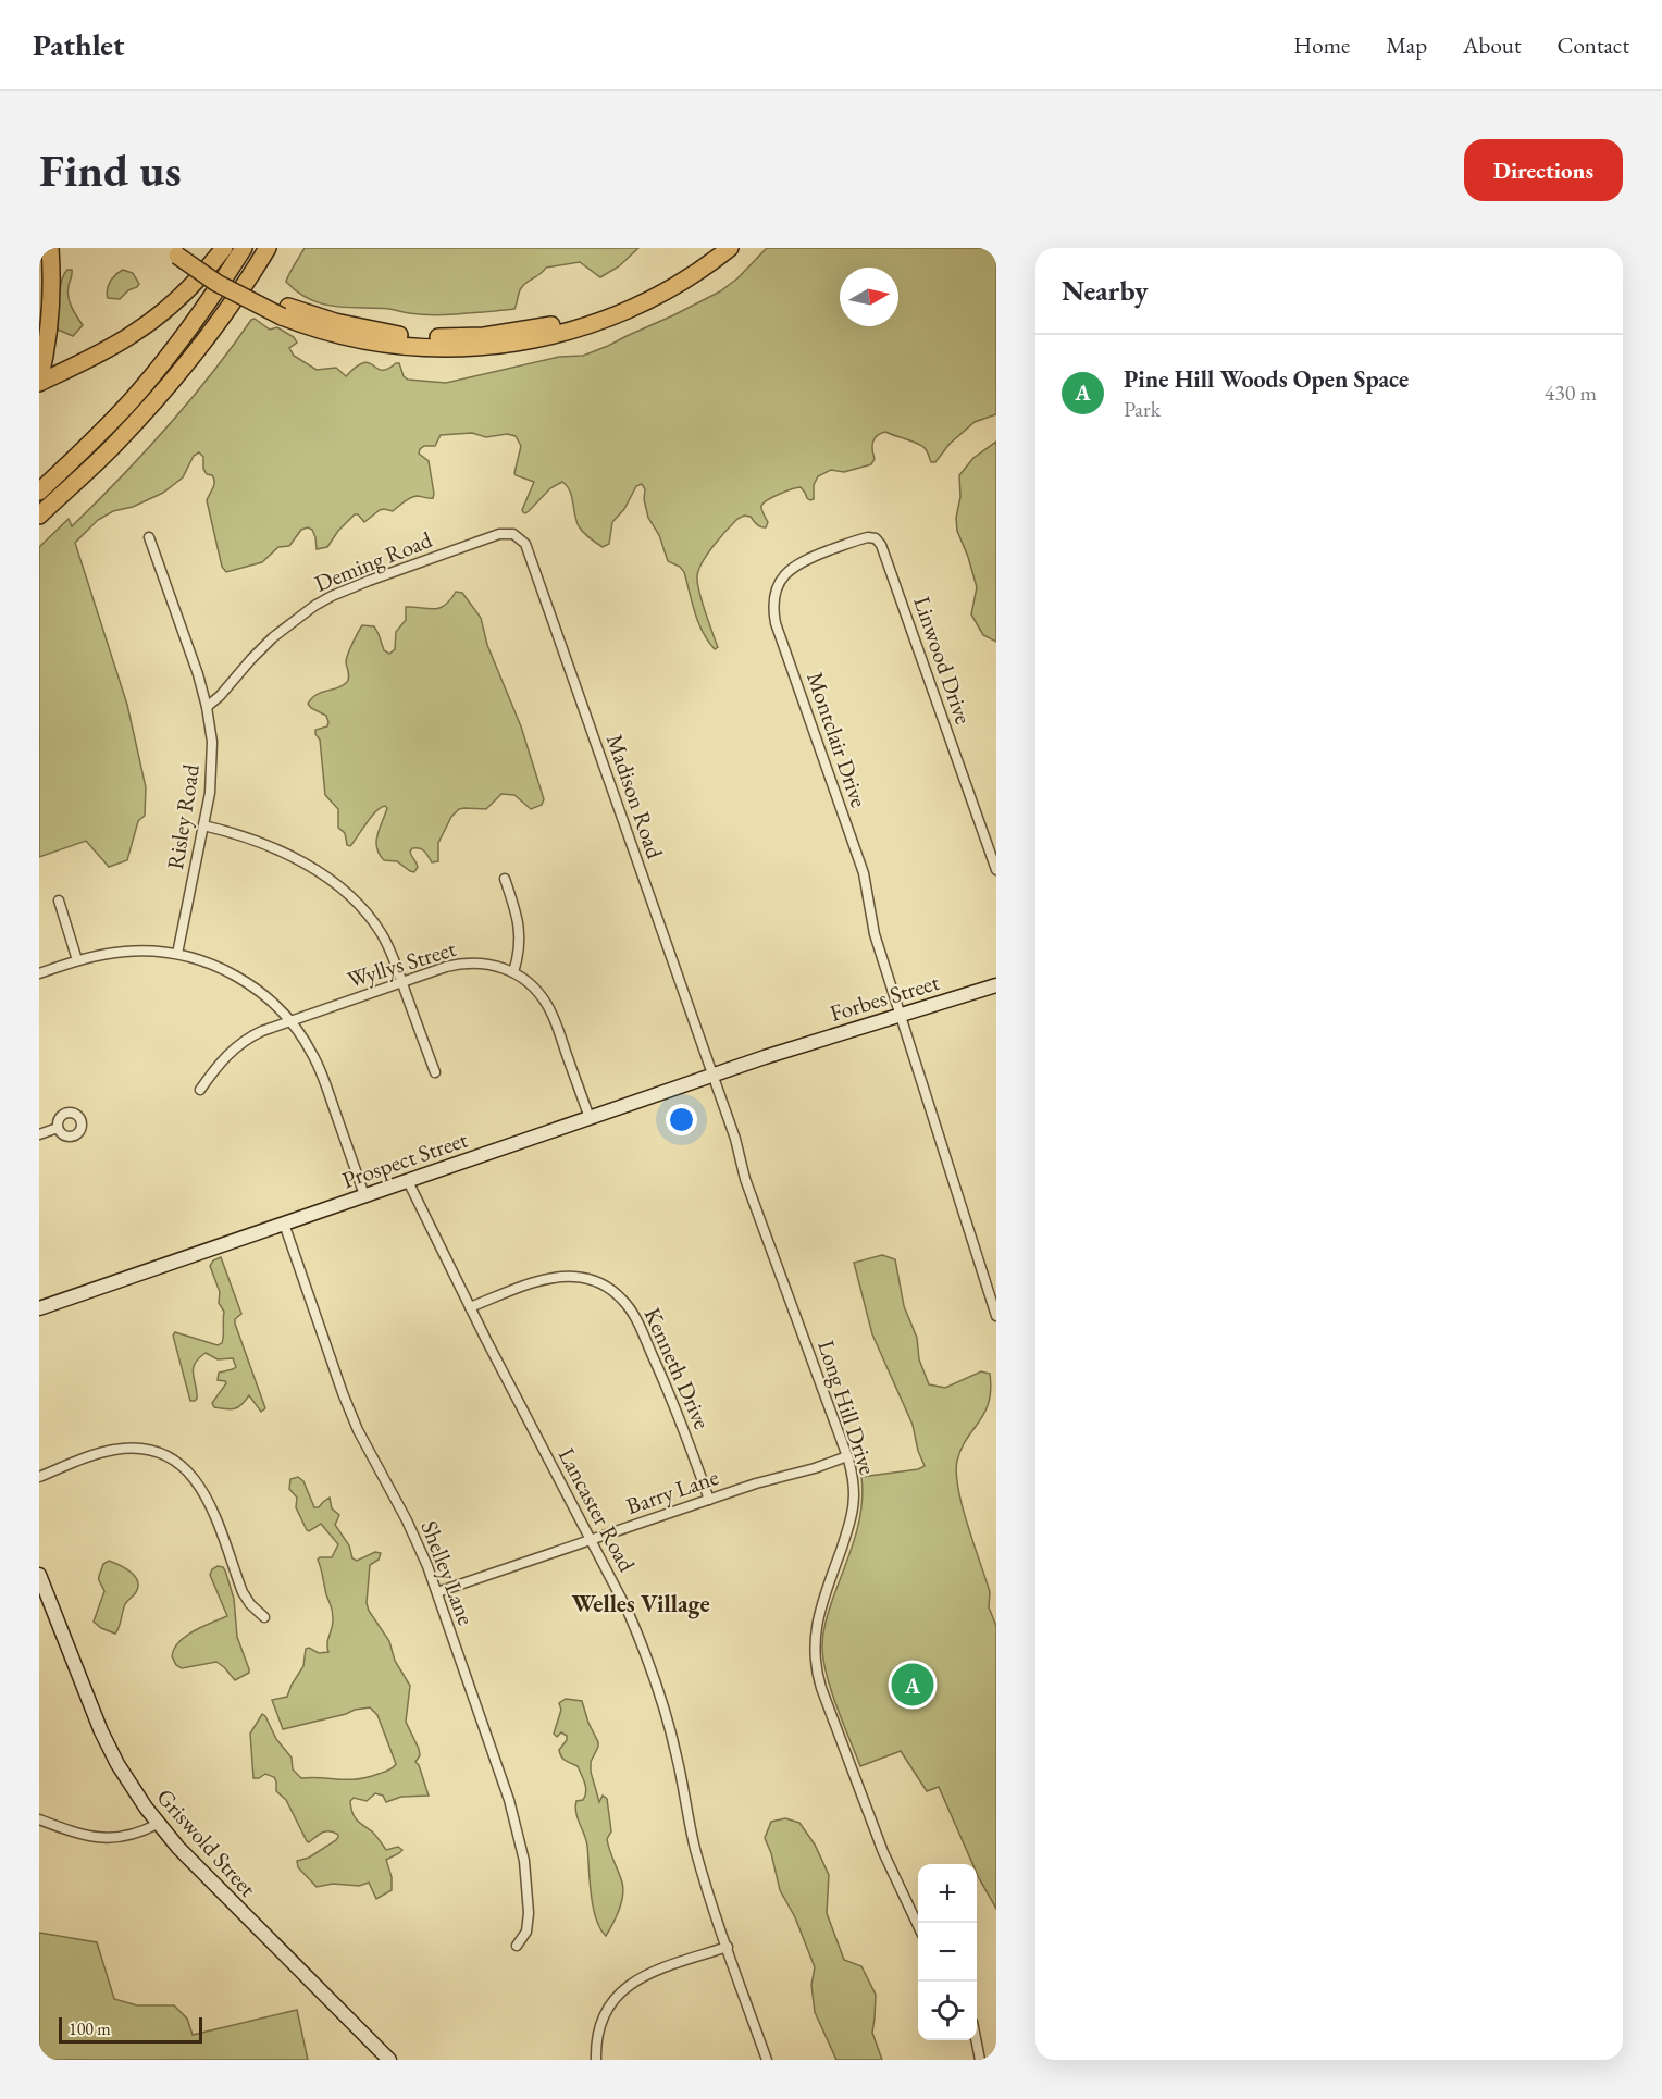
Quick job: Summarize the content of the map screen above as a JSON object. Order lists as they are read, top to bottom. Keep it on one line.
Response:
{"streets":{"main road":["Forbes Street","Prospect Street","Griswold Street"],"street":["Deming Road","Linwood Drive","Montclair Drive","Madison Road","Risley Road","Wyllys Street","Kenneth Drive","Long Hill Drive","Barry Lane","Lancaster Road","Shelley Lane"]},"crossings":[["Deming Road","Madison Road"],["Deming Road","Risley Road"],["Linwood Drive","Montclair Drive"],["Montclair Drive","Forbes Street"],["Madison Road","Prospect Street"],["Madison Road","Long Hill Drive"],["Wyllys Street","Prospect Street"],["Forbes Street","Prospect Street"],["Prospect Street","Long Hill Drive"],["Prospect Street","Lancaster Road"],["Prospect Street","Shelley Lane"],["Kenneth Drive","Barry Lane"],["Kenneth Drive","Lancaster Road"],["Long Hill Drive","Barry Lane"],["Barry Lane","Lancaster Road"],["Barry Lane","Shelley Lane"]],"districts":["Welles Village"],"scale_bar":"100 m","north":"right","page":{"header":"Pathlet","nav":["Home","Map","About","Contact"],"buttons":"Directions","title":"Find us","heading":"Nearby","list":[{"mark":"A","name":"Pine Hill Woods Open Space","note":"Park","value":"430 m"}],"pins":"A","map_buttons":["+","−"],"scale":"100 m"}}
